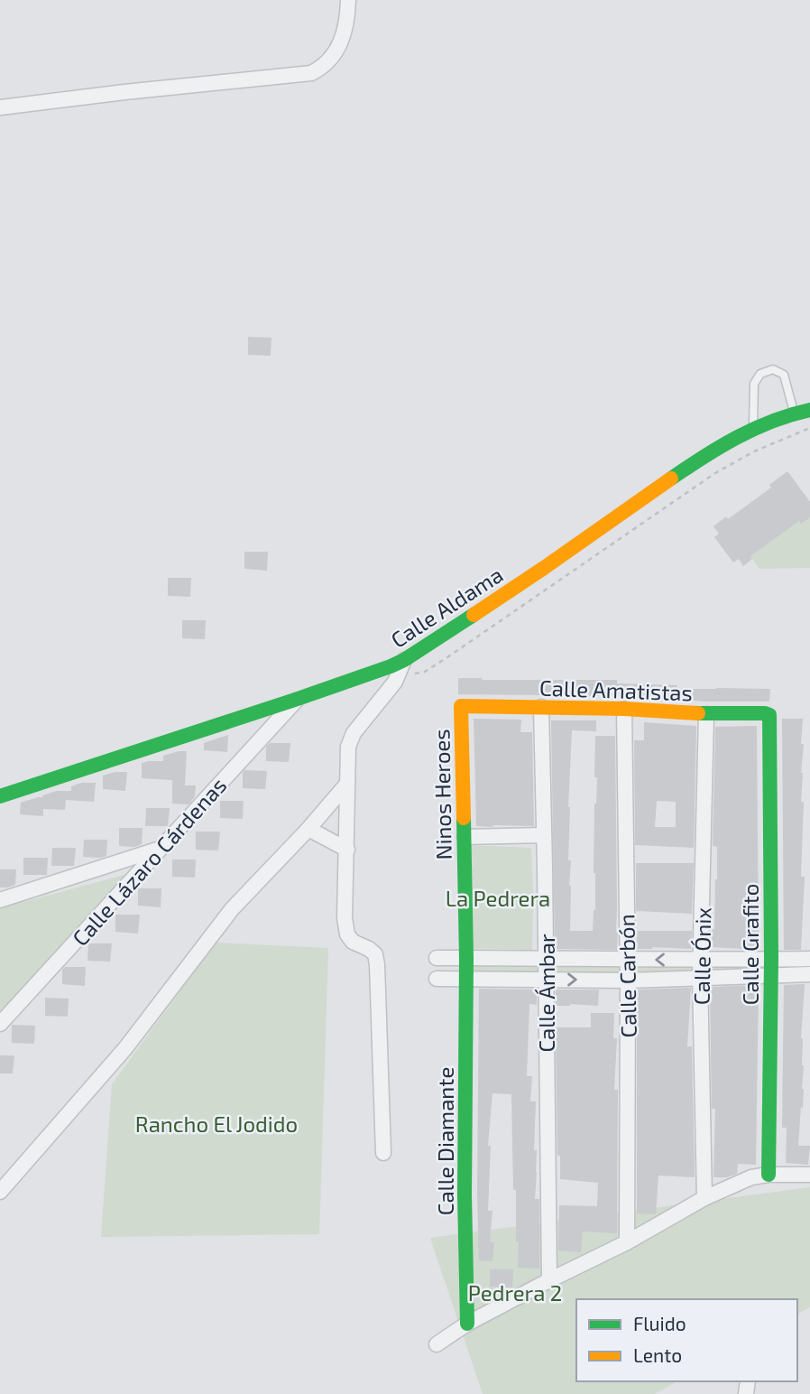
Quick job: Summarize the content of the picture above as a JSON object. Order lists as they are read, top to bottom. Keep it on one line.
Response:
{"streets":{"street":["Calle Aldama","Calle Amatistas","Ninos Heroes","Calle Lázaro Cárdenas","Calle Grafito","Calle Ónix","Calle Carbón","Calle Ámbar","Calle Diamante"]},"crossings":[["Calle Aldama","Calle Lázaro Cárdenas"],["Calle Amatistas","Ninos Heroes"],["Calle Amatistas","Calle Grafito"],["Calle Amatistas","Calle Ónix"],["Calle Amatistas","Calle Carbón"],["Calle Amatistas","Calle Ámbar"],["Ninos Heroes","Calle Diamante"]],"parks":["La Pedrera","Rancho El Jodido","Pedrera 2"],"legend":["Fluido","Lento"]}
